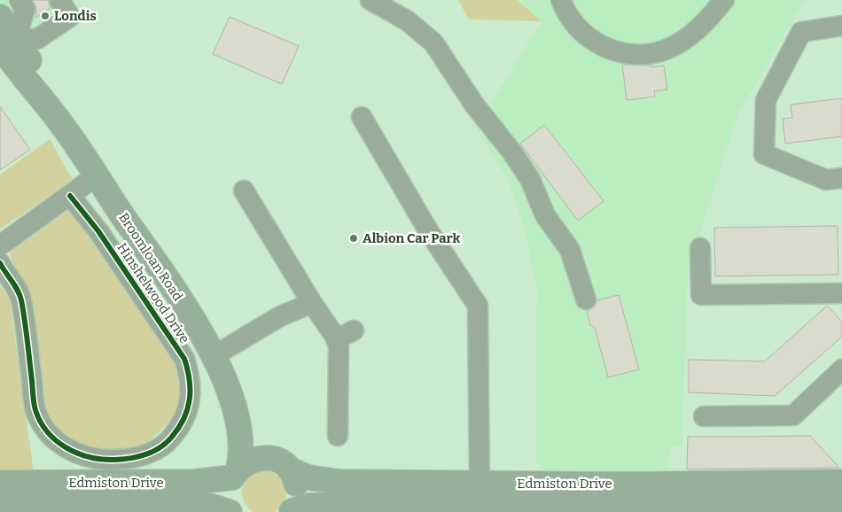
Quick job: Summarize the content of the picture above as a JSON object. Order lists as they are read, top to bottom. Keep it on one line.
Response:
{"streets":{"main road":["Broomloan Road","Edmiston Drive"],"street":["Hinshelwood Drive"]},"crossings":[["Broomloan Road","Edmiston Drive"]],"places":["Londis","Albion Car Park"]}
